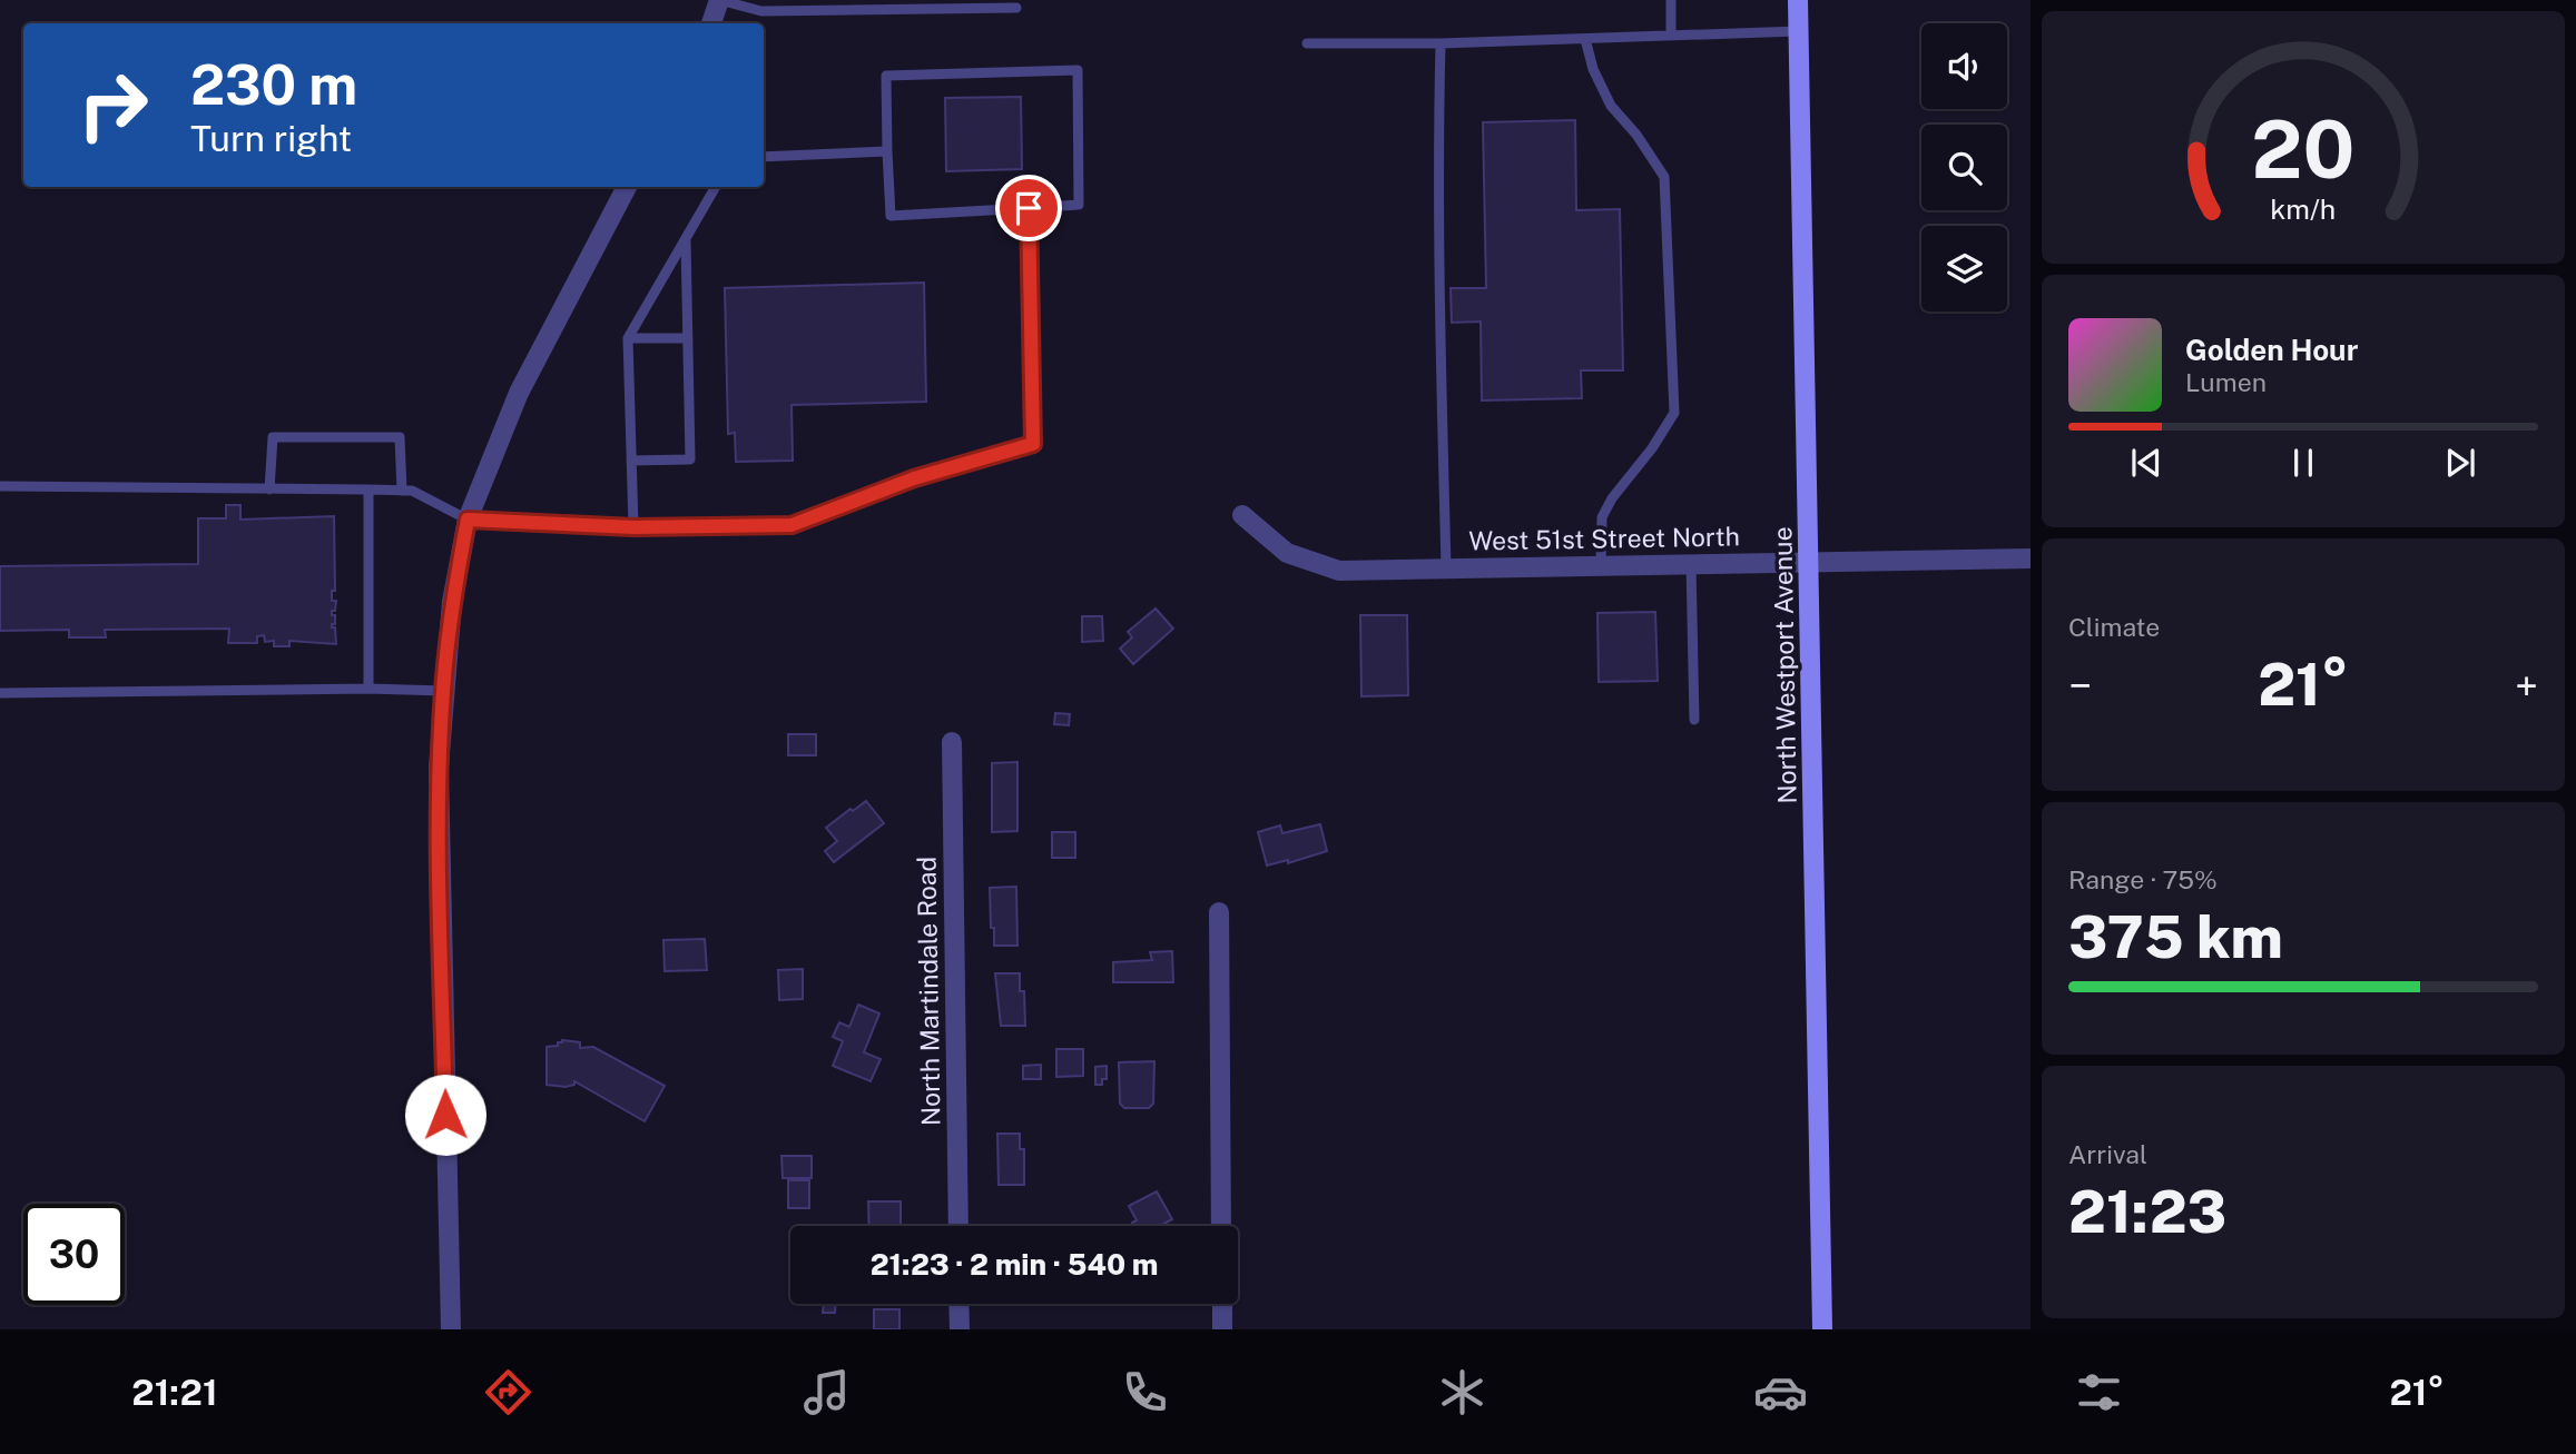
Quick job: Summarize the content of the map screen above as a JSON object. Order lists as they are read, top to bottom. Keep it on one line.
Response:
{"streets":{"main road":["North Westport Avenue"],"street":["West 51st Street North","North Martindale Road"]},"crossings":[["West 51st Street North","North Westport Avenue"]],"page":{"turn":["230 m","Turn right"],"song":["Golden Hour","Lumen"],"tile":["Climate",["Range · 75%","375 km"],["Arrival","21:23"]],"heat":["−","21°","+"],"limit":"30","trip":"21:23 · 2 min · 540 m","tabs":["21:21","21°"],"gauge":["20","km/h"]}}
